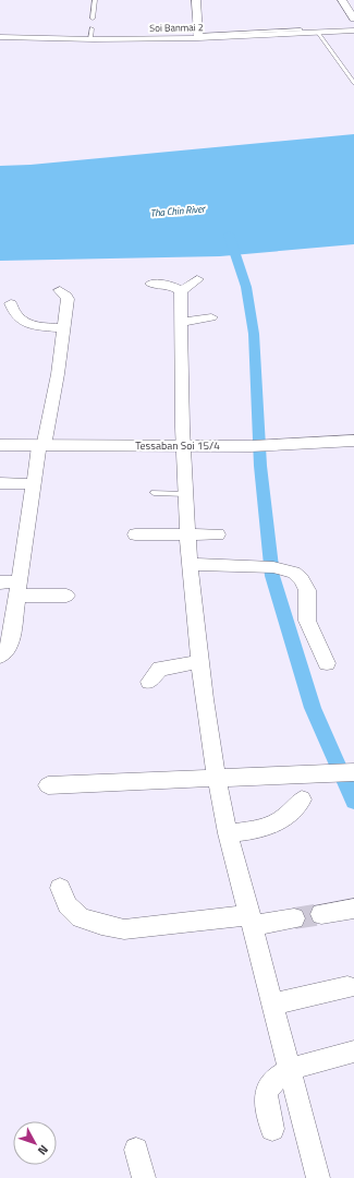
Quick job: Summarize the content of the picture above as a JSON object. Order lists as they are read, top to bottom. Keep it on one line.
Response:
{"streets":{"street":["Soi Banmai 2","Tessaban Soi 15/4"]},"water":["Tha Chin River"],"north":"bottom right"}
